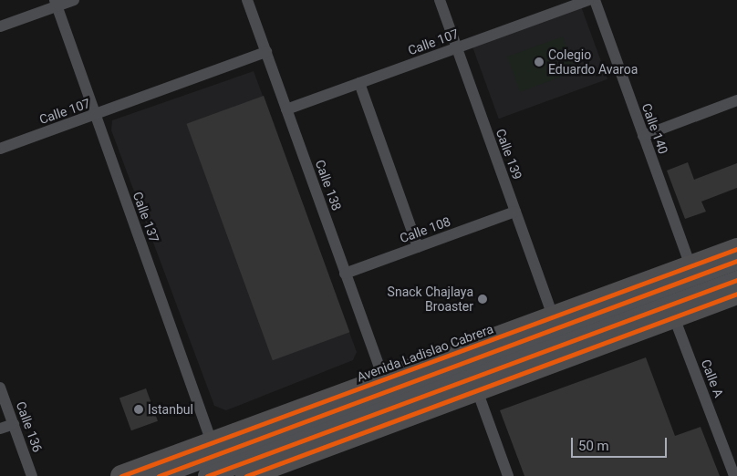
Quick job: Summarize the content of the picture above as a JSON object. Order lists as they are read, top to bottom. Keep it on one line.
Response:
{"streets":{"highway":["Avenida Ladislao Cabrera"],"street":["Calle 107","Calle 140","Calle 139","Calle 138","Calle 137","Calle 108","Calle A","Calle 136"]},"crossings":[["Calle 107","Calle 139"],["Calle 107","Calle 138"],["Calle 107","Calle 137"],["Calle 140","Avenida Ladislao Cabrera"],["Calle 139","Calle 108"],["Calle 139","Avenida Ladislao Cabrera"],["Calle 138","Calle 108"],["Calle 138","Avenida Ladislao Cabrera"],["Calle 137","Avenida Ladislao Cabrera"]],"places":["Colegio Eduardo Avaroa","Snack Chajlaya Broaster","Istanbul"],"scale_bar":"50 m"}
